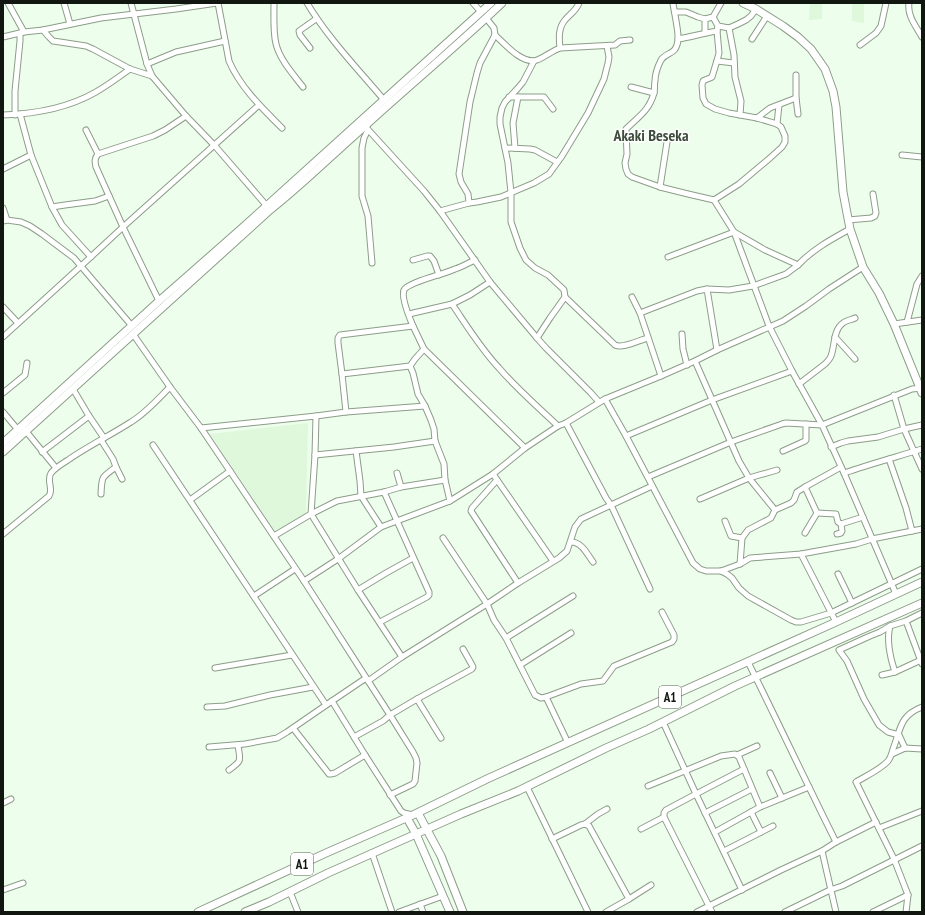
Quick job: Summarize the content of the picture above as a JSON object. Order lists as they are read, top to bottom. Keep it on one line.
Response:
{"streets":{"main road":["A1"]},"districts":["Akaki Beseka"]}
